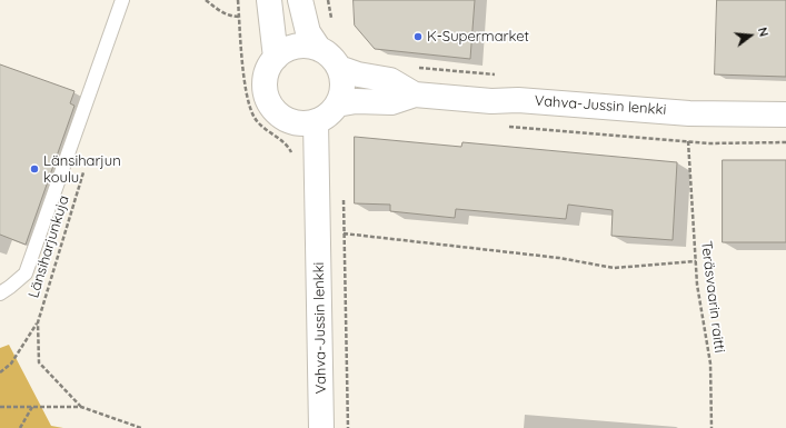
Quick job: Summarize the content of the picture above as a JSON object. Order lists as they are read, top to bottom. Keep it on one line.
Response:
{"streets":{"street":["Vahva-Jussin lenkki"],"path":["Länsiharjunkuja","Teräsvaarin raitti"]},"places":["K-Supermarket","Länsiharjun koulu"],"north":"right"}
